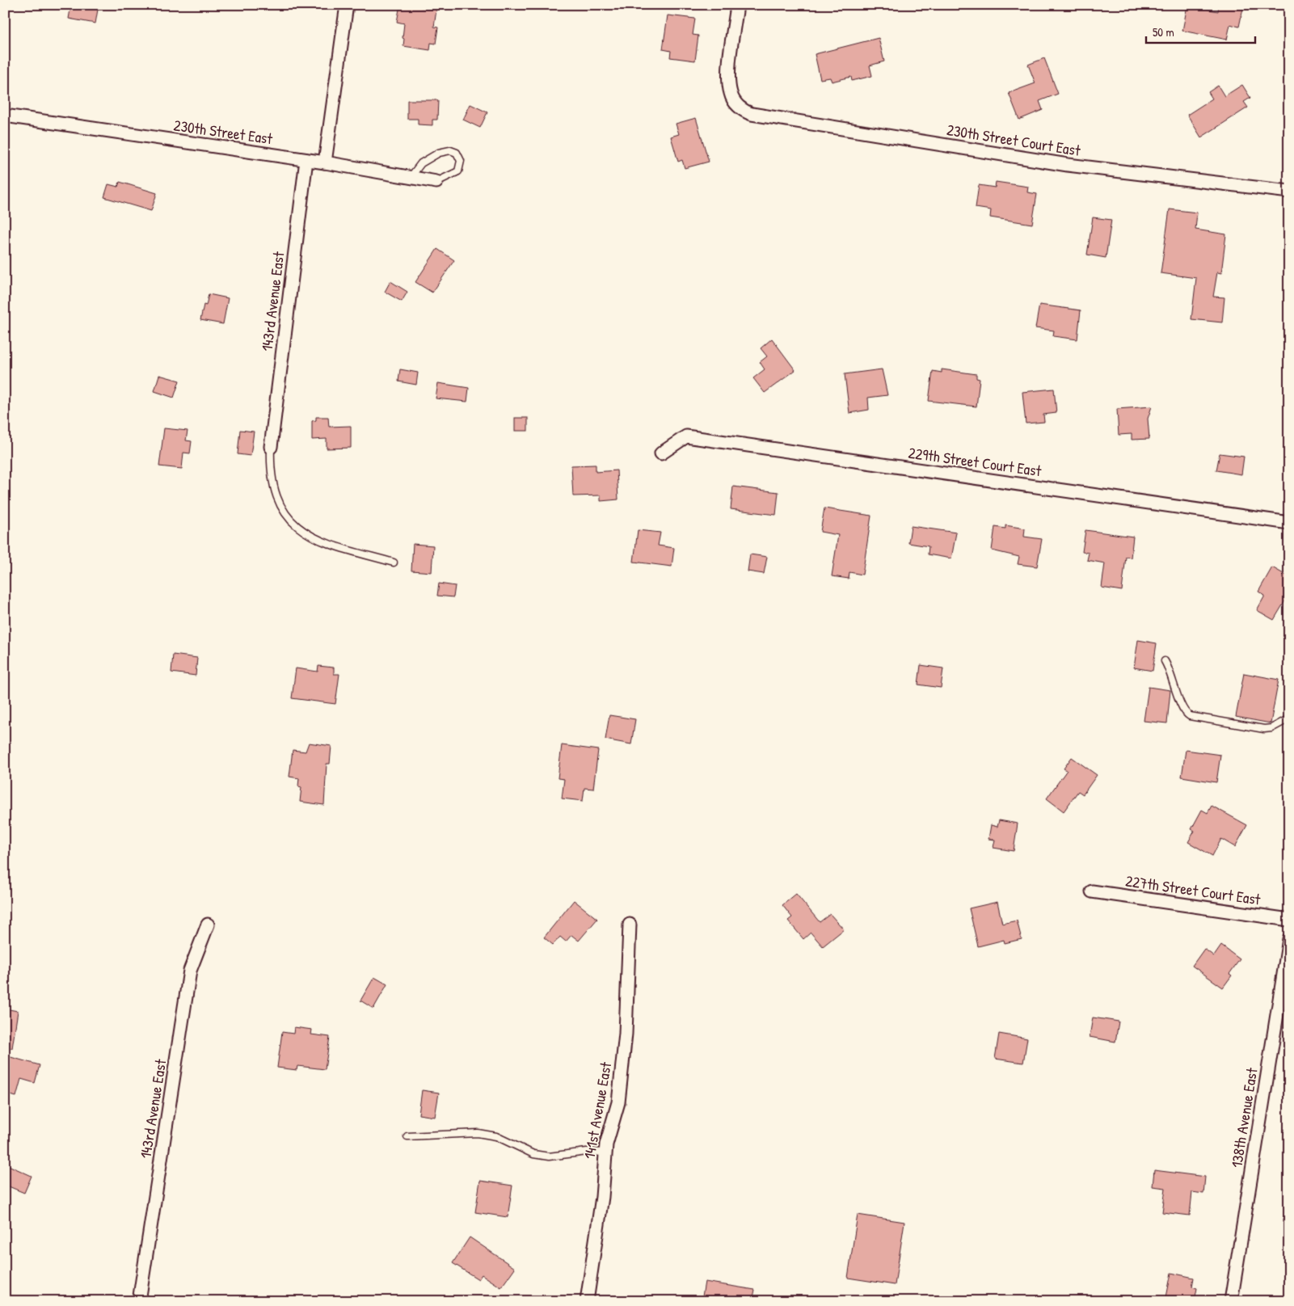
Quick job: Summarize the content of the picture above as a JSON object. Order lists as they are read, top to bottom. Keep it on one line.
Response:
{"streets":{"street":["230th Street East","230th Street Court East","143rd Avenue East","229th Street Court East","227th Street Court East","141st Avenue East","138th Avenue East"]},"crossings":[["230th Street East","143rd Avenue East"]],"scale_bar":"50 m"}
